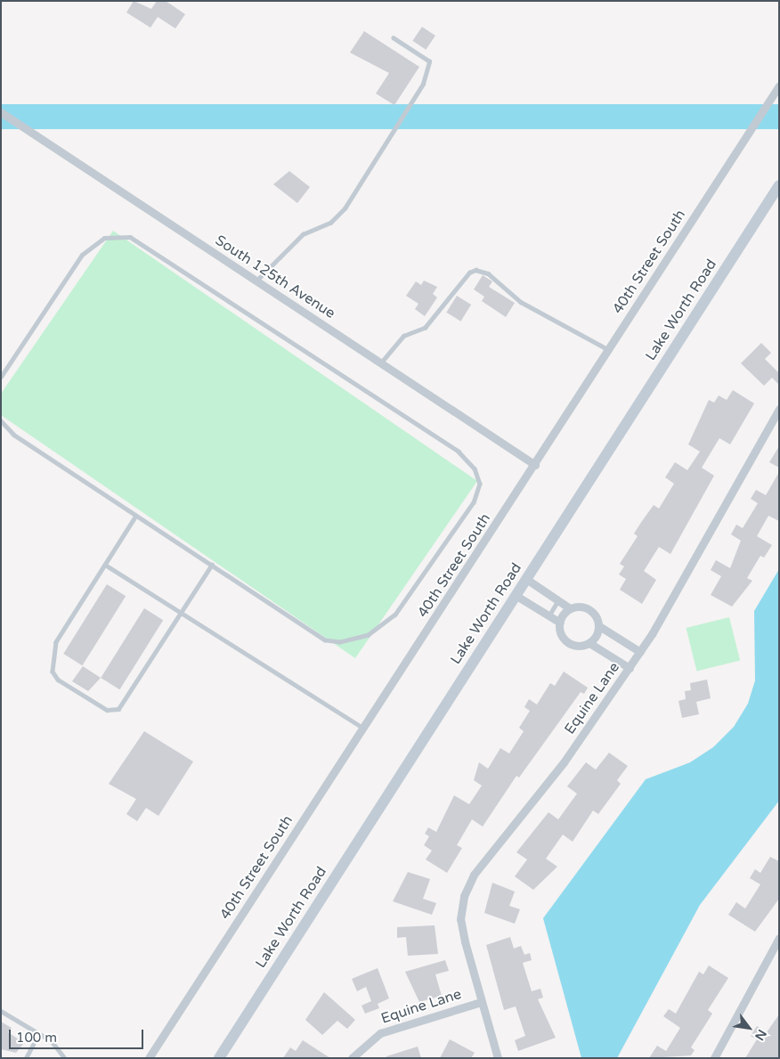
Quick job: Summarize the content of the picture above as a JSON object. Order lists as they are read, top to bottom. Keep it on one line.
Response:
{"streets":{"street":["40th Street South","South 125th Avenue","Lake Worth Road","Equine Lane"]},"crossings":[["40th Street South","South 125th Avenue"]],"scale_bar":"100 m","north":"bottom right"}
